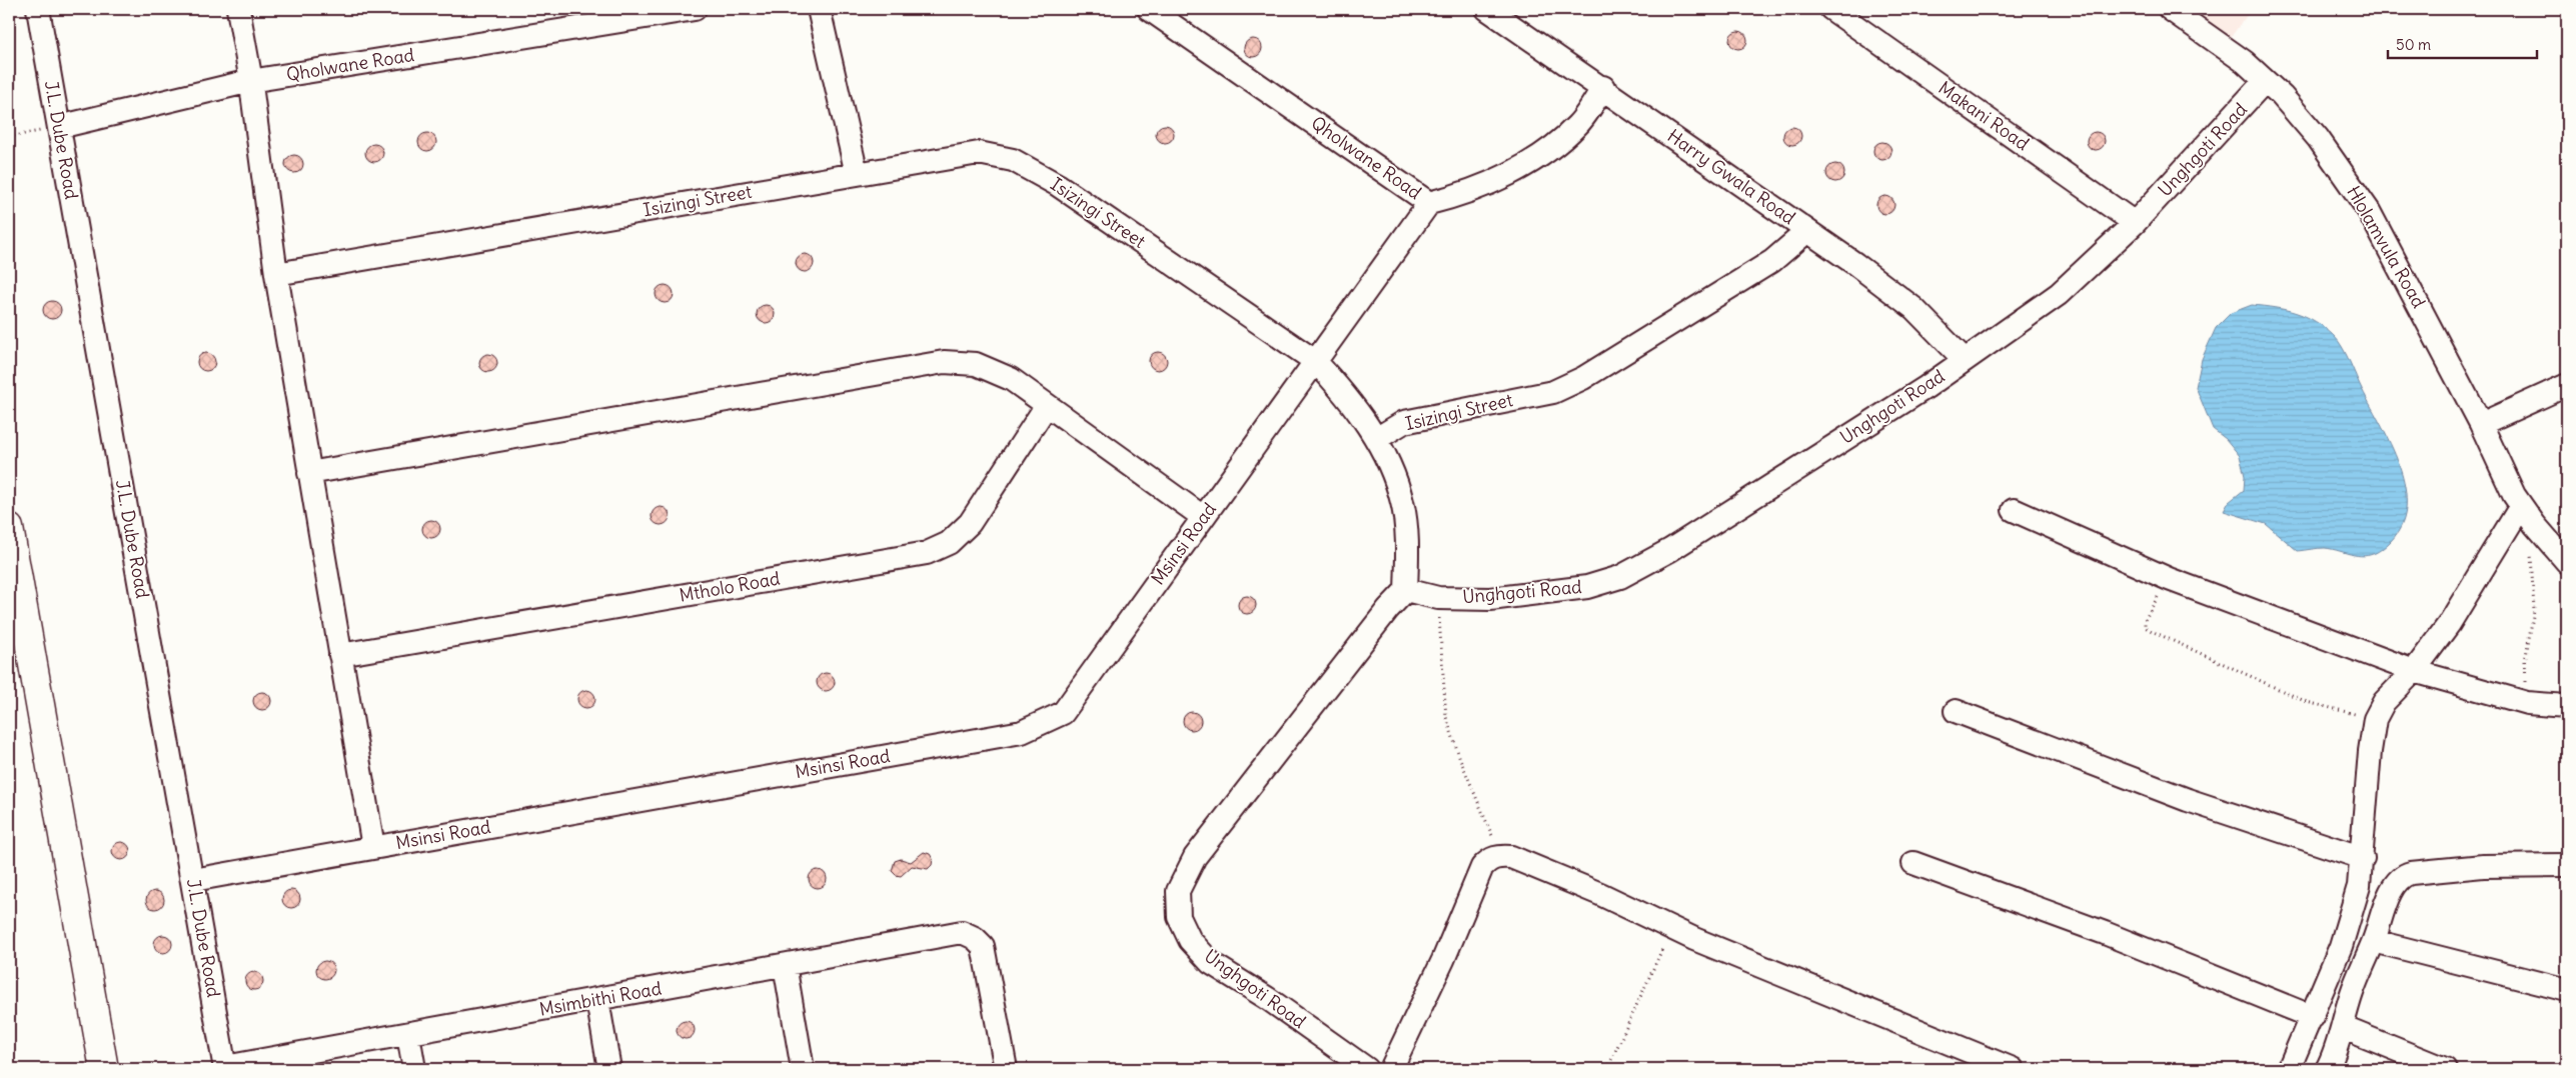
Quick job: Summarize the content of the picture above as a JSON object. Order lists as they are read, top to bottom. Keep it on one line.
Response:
{"streets":{"street":["Qholwane Road","Makani Road","J.L. Dube Road","Unghgoti Road","Harry Gwala Road","Isizingi Street","Hlolamvula Road","Msinsi Road","Mtholo Road","Msimbithi Road"]},"crossings":[["Qholwane Road","J.L. Dube Road"],["Qholwane Road","Harry Gwala Road"],["Qholwane Road","Msinsi Road"],["Makani Road","Unghgoti Road"],["J.L. Dube Road","Msinsi Road"],["J.L. Dube Road","Msimbithi Road"],["Unghgoti Road","Harry Gwala Road"],["Unghgoti Road","Hlolamvula Road"],["Harry Gwala Road","Isizingi Street"],["Isizingi Street","Msinsi Road"]],"scale_bar":"50 m"}
